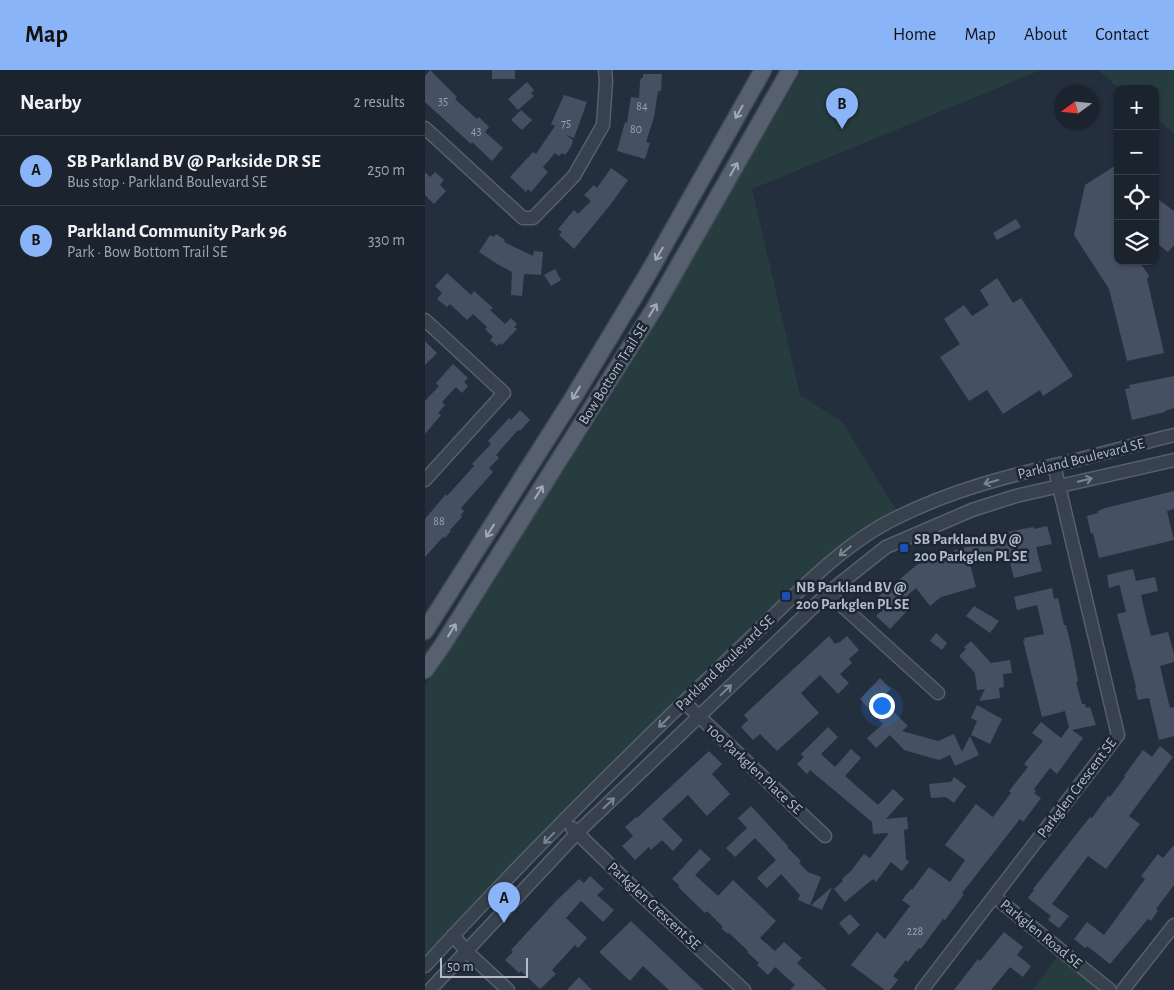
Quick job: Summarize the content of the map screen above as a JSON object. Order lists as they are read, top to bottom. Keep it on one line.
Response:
{"streets":{"main road":["Bow Bottom Trail SE"],"street":["Parkland Boulevard SE","100 Parkglen Place SE","Parkglen Crescent SE","Parkglen Road SE"]},"crossings":[["Parkland Boulevard SE","100 Parkglen Place SE"],["Parkland Boulevard SE","Parkglen Crescent SE"],["Parkglen Crescent SE","Parkglen Road SE"]],"places":{"transit":["SB Parkland BV @ 200 Parkglen PL SE","NB Parkland BV @ 200 Parkglen PL SE"]},"house_numbers":["35","84","75","80","43","88","228"],"scale_bar":"50 m","north":"left","page":{"header":"Map","nav":["Home","Map","About","Contact"],"heading":["Nearby","2 results"],"map_buttons":["+","−"],"pins":["B","A"],"list":[{"mark":"A","name":"SB Parkland BV @ Parkside DR SE","note":"Bus stop · Parkland Boulevard SE","value":"250 m"},{"mark":"B","name":"Parkland Community Park 96","note":"Park · Bow Bottom Trail SE","value":"330 m"}],"scale":"50 m"}}
